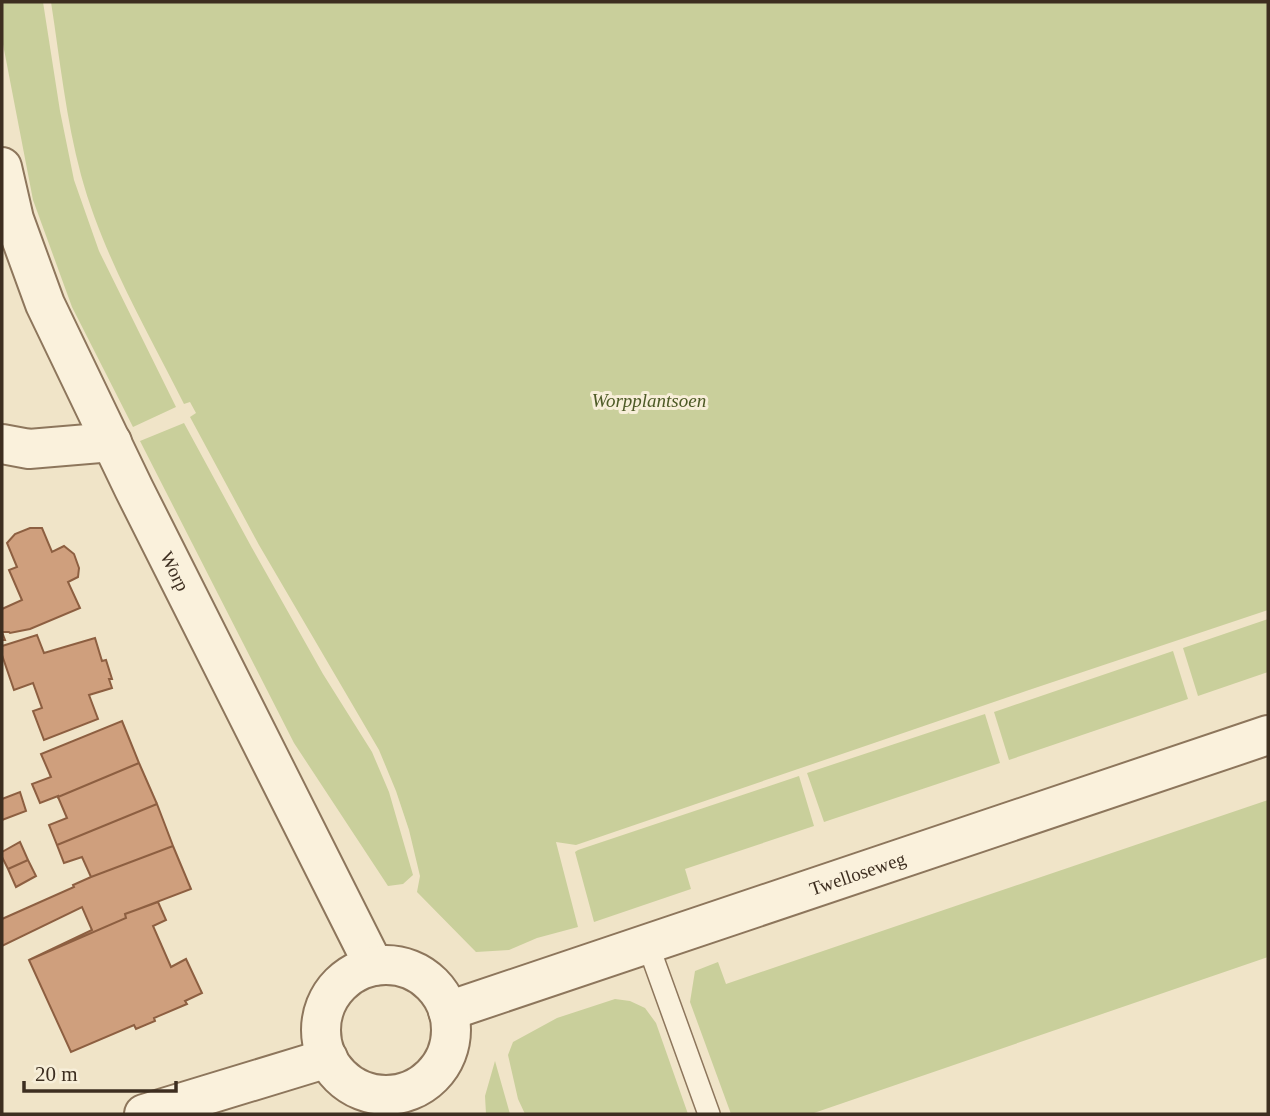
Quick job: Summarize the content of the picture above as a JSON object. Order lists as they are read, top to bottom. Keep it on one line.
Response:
{"streets":{"street":["Worp","Twelloseweg"]},"crossings":[["Worp","Twelloseweg"]],"parks":["Worpplantsoen"],"scale_bar":"20 m"}
